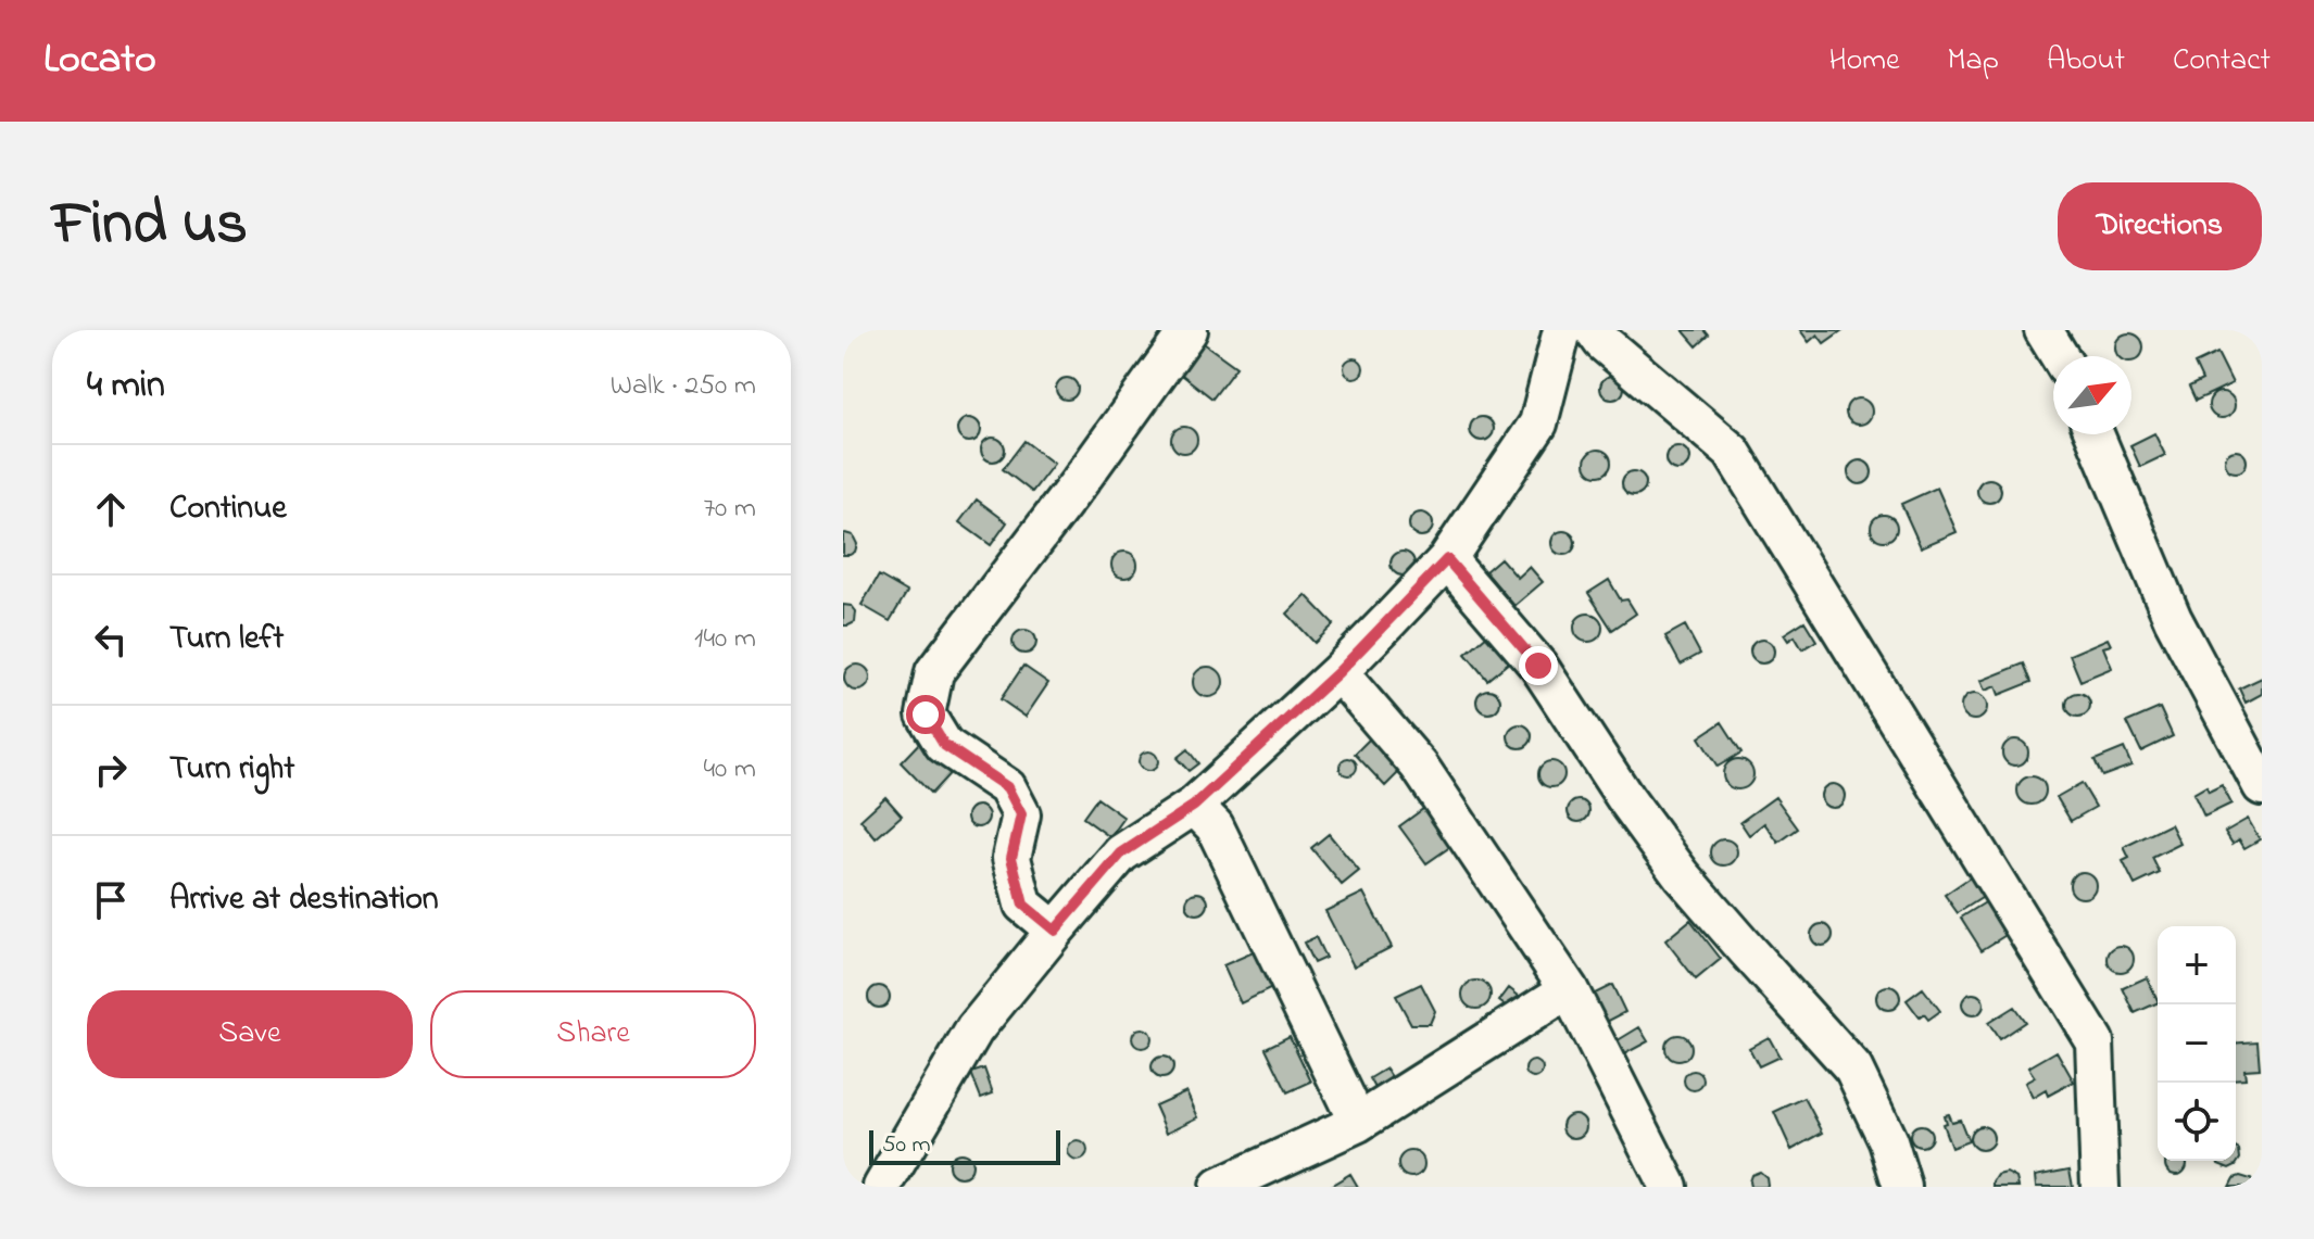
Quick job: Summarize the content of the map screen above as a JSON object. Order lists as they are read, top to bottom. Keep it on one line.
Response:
{"scale_bar":"50 m","north":"top right","page":{"header":"Locato","nav":["Home","Map","About","Contact"],"title":"Find us","buttons":["Directions",["Save","Share"]],"heading":["4 min","Walk · 250 m"],"list":[["Continue","70 m"],["Turn left","140 m"],["Turn right","40 m"],"Arrive at destination"],"map_buttons":["+","−"],"scale":"50 m"}}
